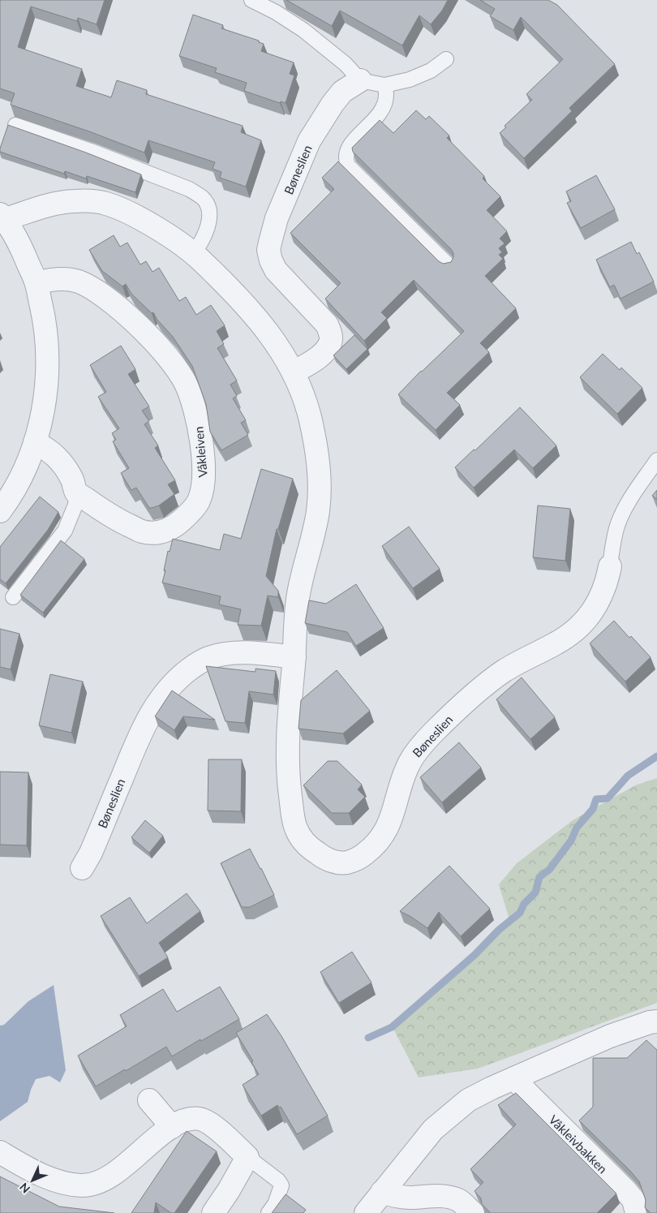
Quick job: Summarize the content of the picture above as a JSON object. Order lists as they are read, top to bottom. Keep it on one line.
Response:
{"streets":{"street":["Bøneslien","Våkleiven","Våkleivbakken"]},"north":"bottom left"}
